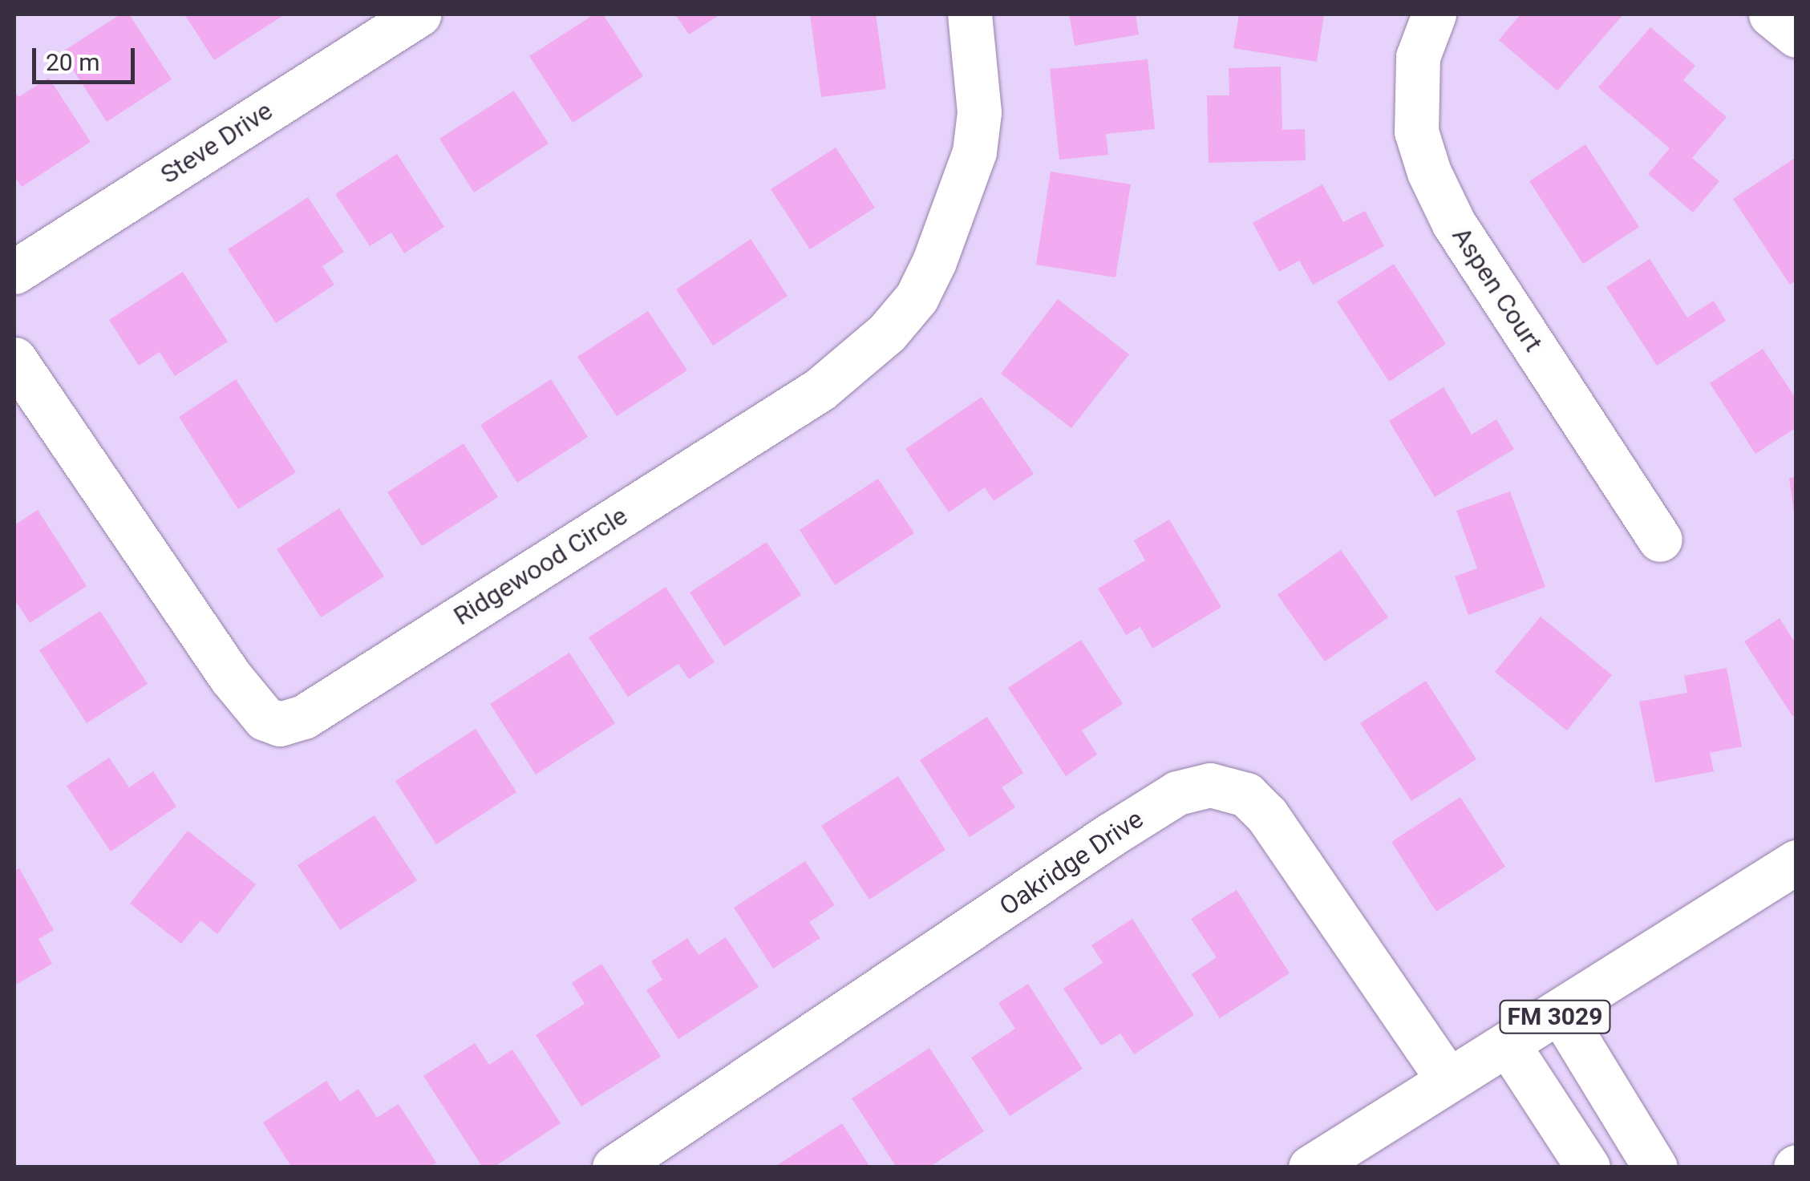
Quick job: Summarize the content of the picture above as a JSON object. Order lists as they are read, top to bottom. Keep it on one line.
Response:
{"streets":{"street":["Steve Drive","Aspen Court","Ridgewood Circle","Oakridge Drive","FM 3029"]},"crossings":[["Oakridge Drive","FM 3029"]],"scale_bar":"20 m"}
